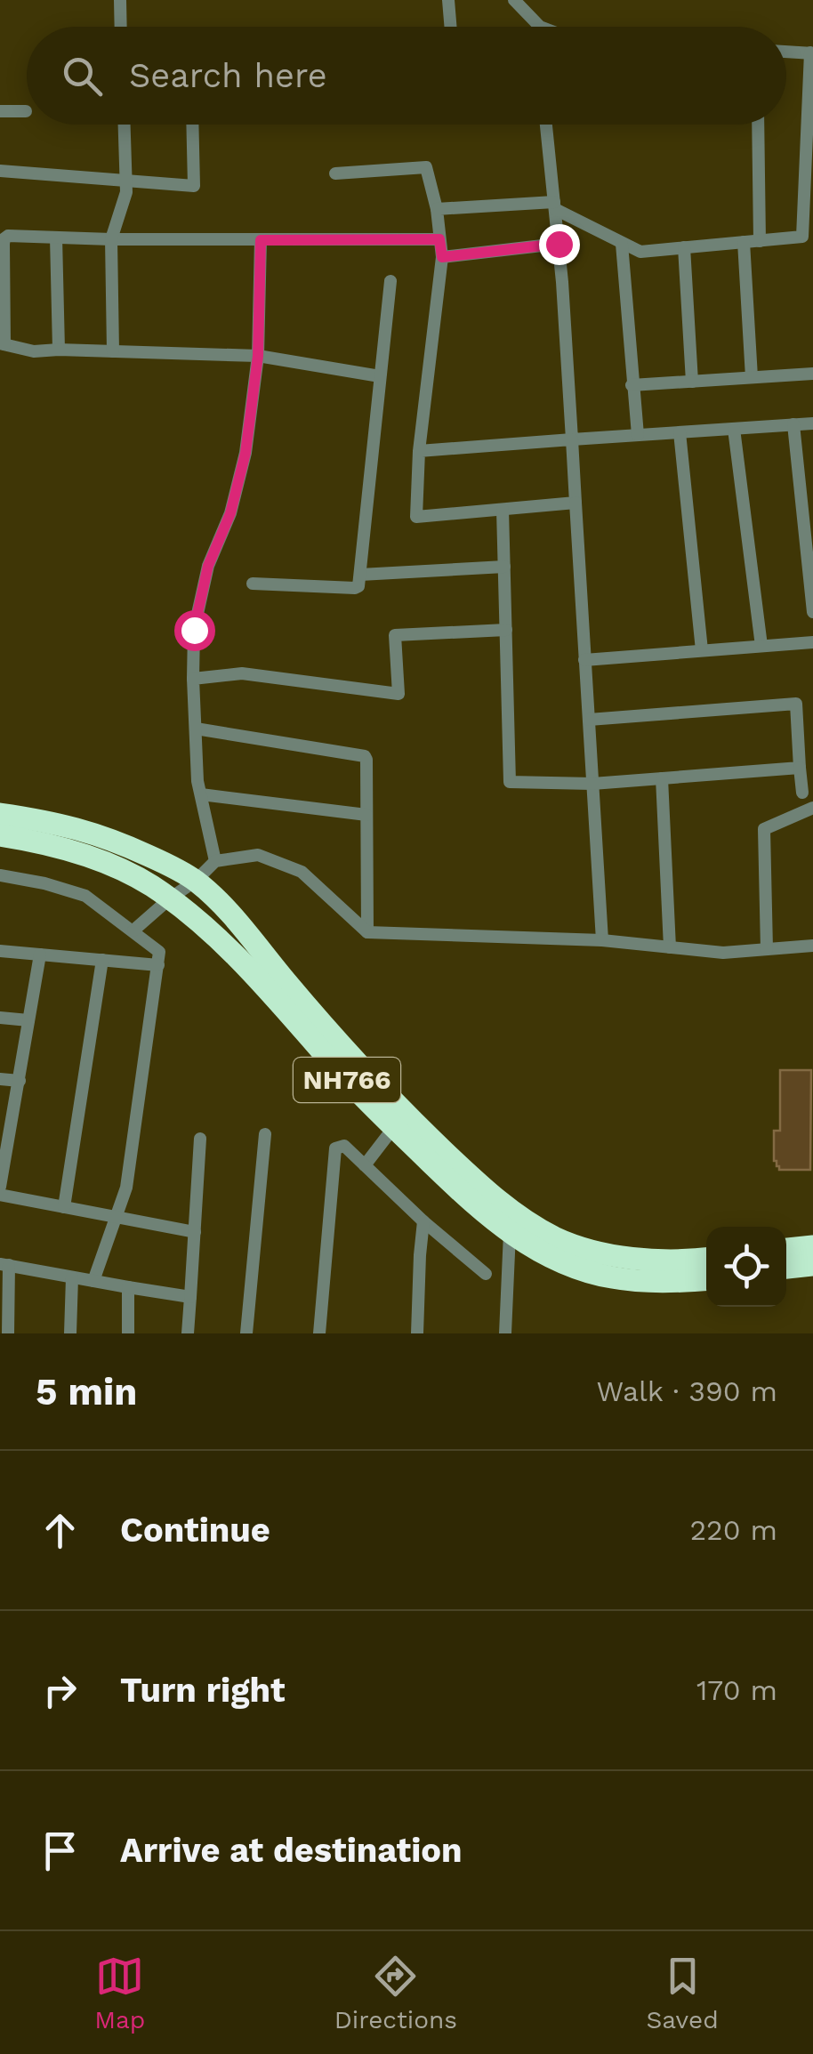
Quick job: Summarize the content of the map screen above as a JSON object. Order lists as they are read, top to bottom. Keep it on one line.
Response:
{"streets":{"highway":["NH766"]},"page":{"search":"Search here","heading":["5 min","Walk · 390 m"],"list":[["Continue","220 m"],["Turn right","170 m"],"Arrive at destination"],"nav":["Map","Directions","Saved"]}}
